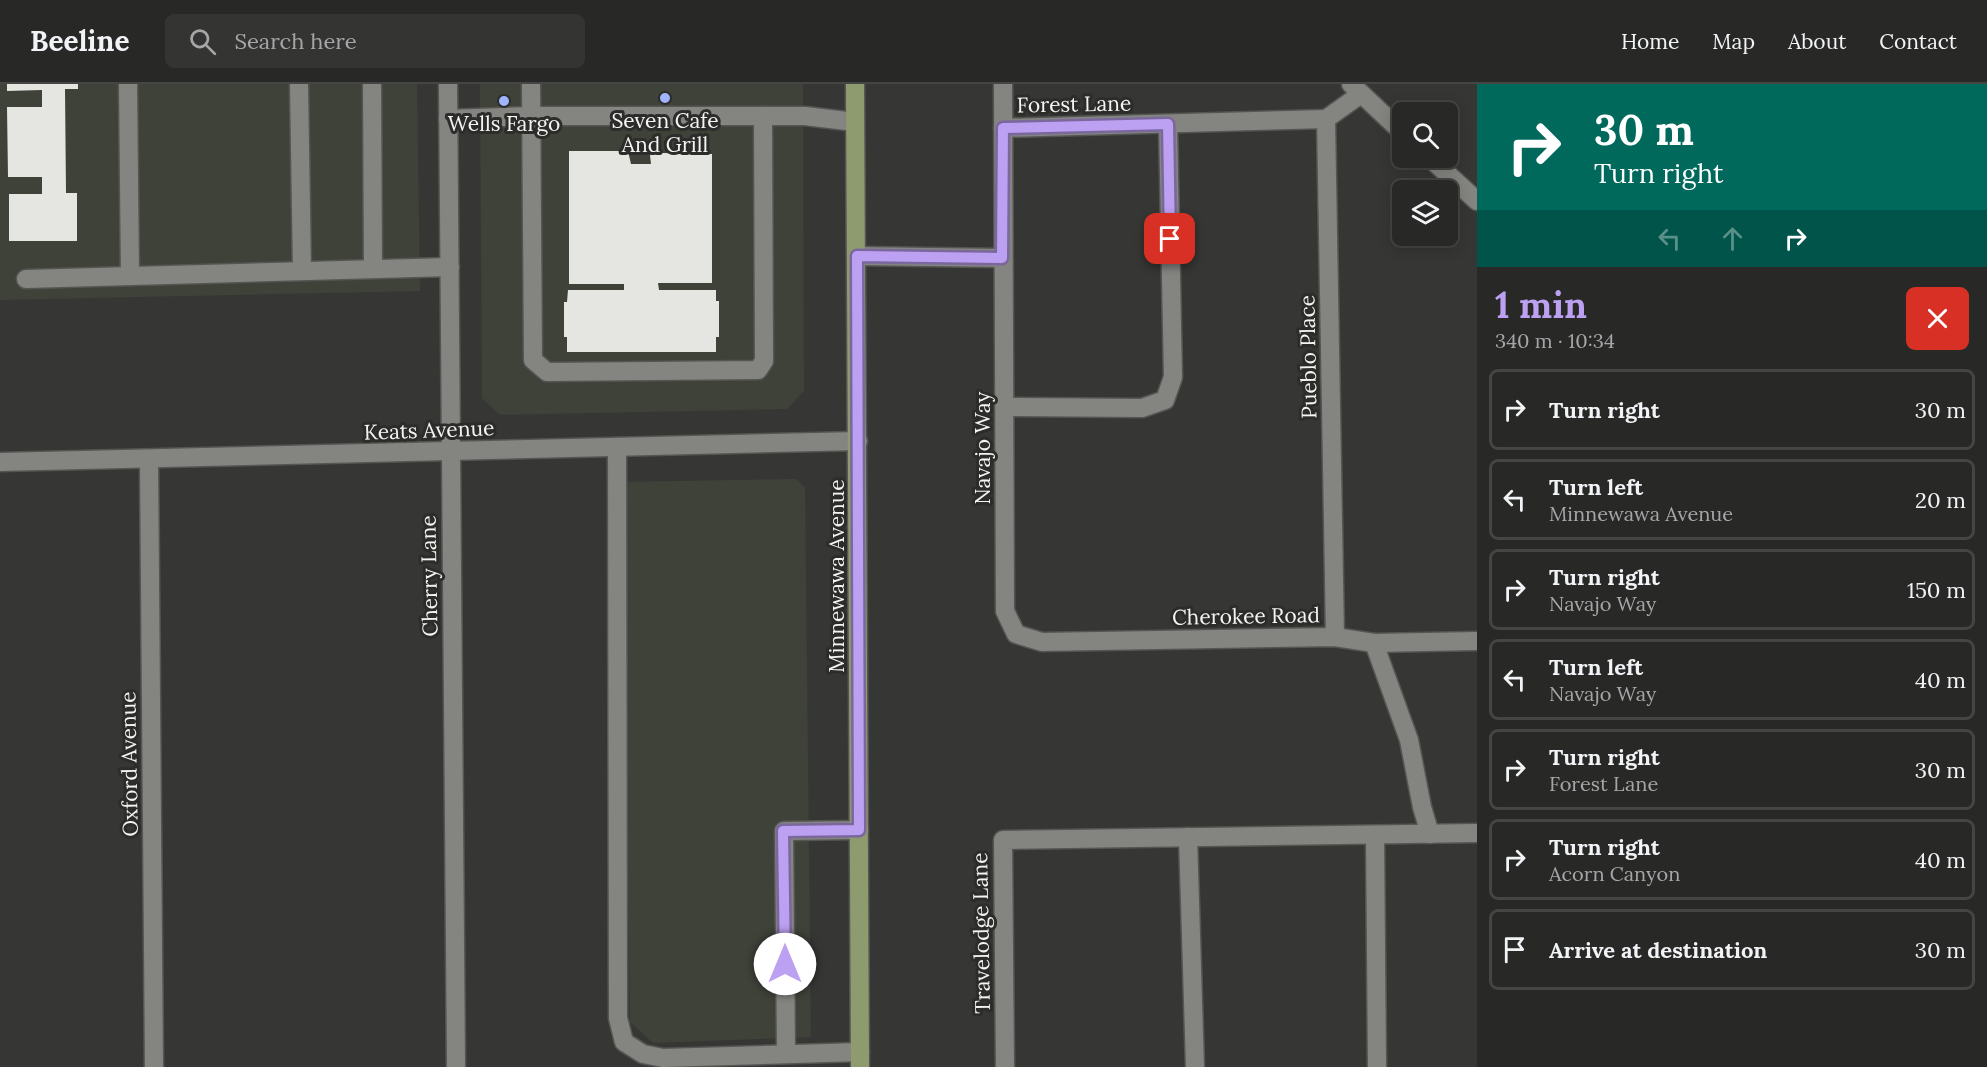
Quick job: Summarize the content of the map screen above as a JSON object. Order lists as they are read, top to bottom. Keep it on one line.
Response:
{"streets":{"main road":["Minnewawa Avenue"],"street":["Forest Lane","Pueblo Place","Keats Avenue","Navajo Way","Cherry Lane","Cherokee Road","Oxford Avenue","Travelodge Lane"]},"crossings":[["Forest Lane","Pueblo Place"],["Forest Lane","Navajo Way"],["Pueblo Place","Cherokee Road"],["Keats Avenue","Cherry Lane"],["Keats Avenue","Minnewawa Avenue"],["Keats Avenue","Oxford Avenue"],["Navajo Way","Cherokee Road"]],"places":["Seven Cafe And Grill","Wells Fargo"],"page":{"header":"Beeline","search":"Search here","nav":["Home","Map","About","Contact"],"turn":["30 m","Turn right"],"heading":["1 min","340 m · 10:34"],"list":[{"name":"Turn right","value":"30 m"},{"name":"Turn left","note":"Minnewawa Avenue","value":"20 m"},{"name":"Turn right","note":"Navajo Way","value":"150 m"},{"name":"Turn left","note":"Navajo Way","value":"40 m"},{"name":"Turn right","note":"Forest Lane","value":"30 m"},{"name":"Turn right","note":"Acorn Canyon","value":"40 m"},{"name":"Arrive at destination","value":"30 m"}]}}
